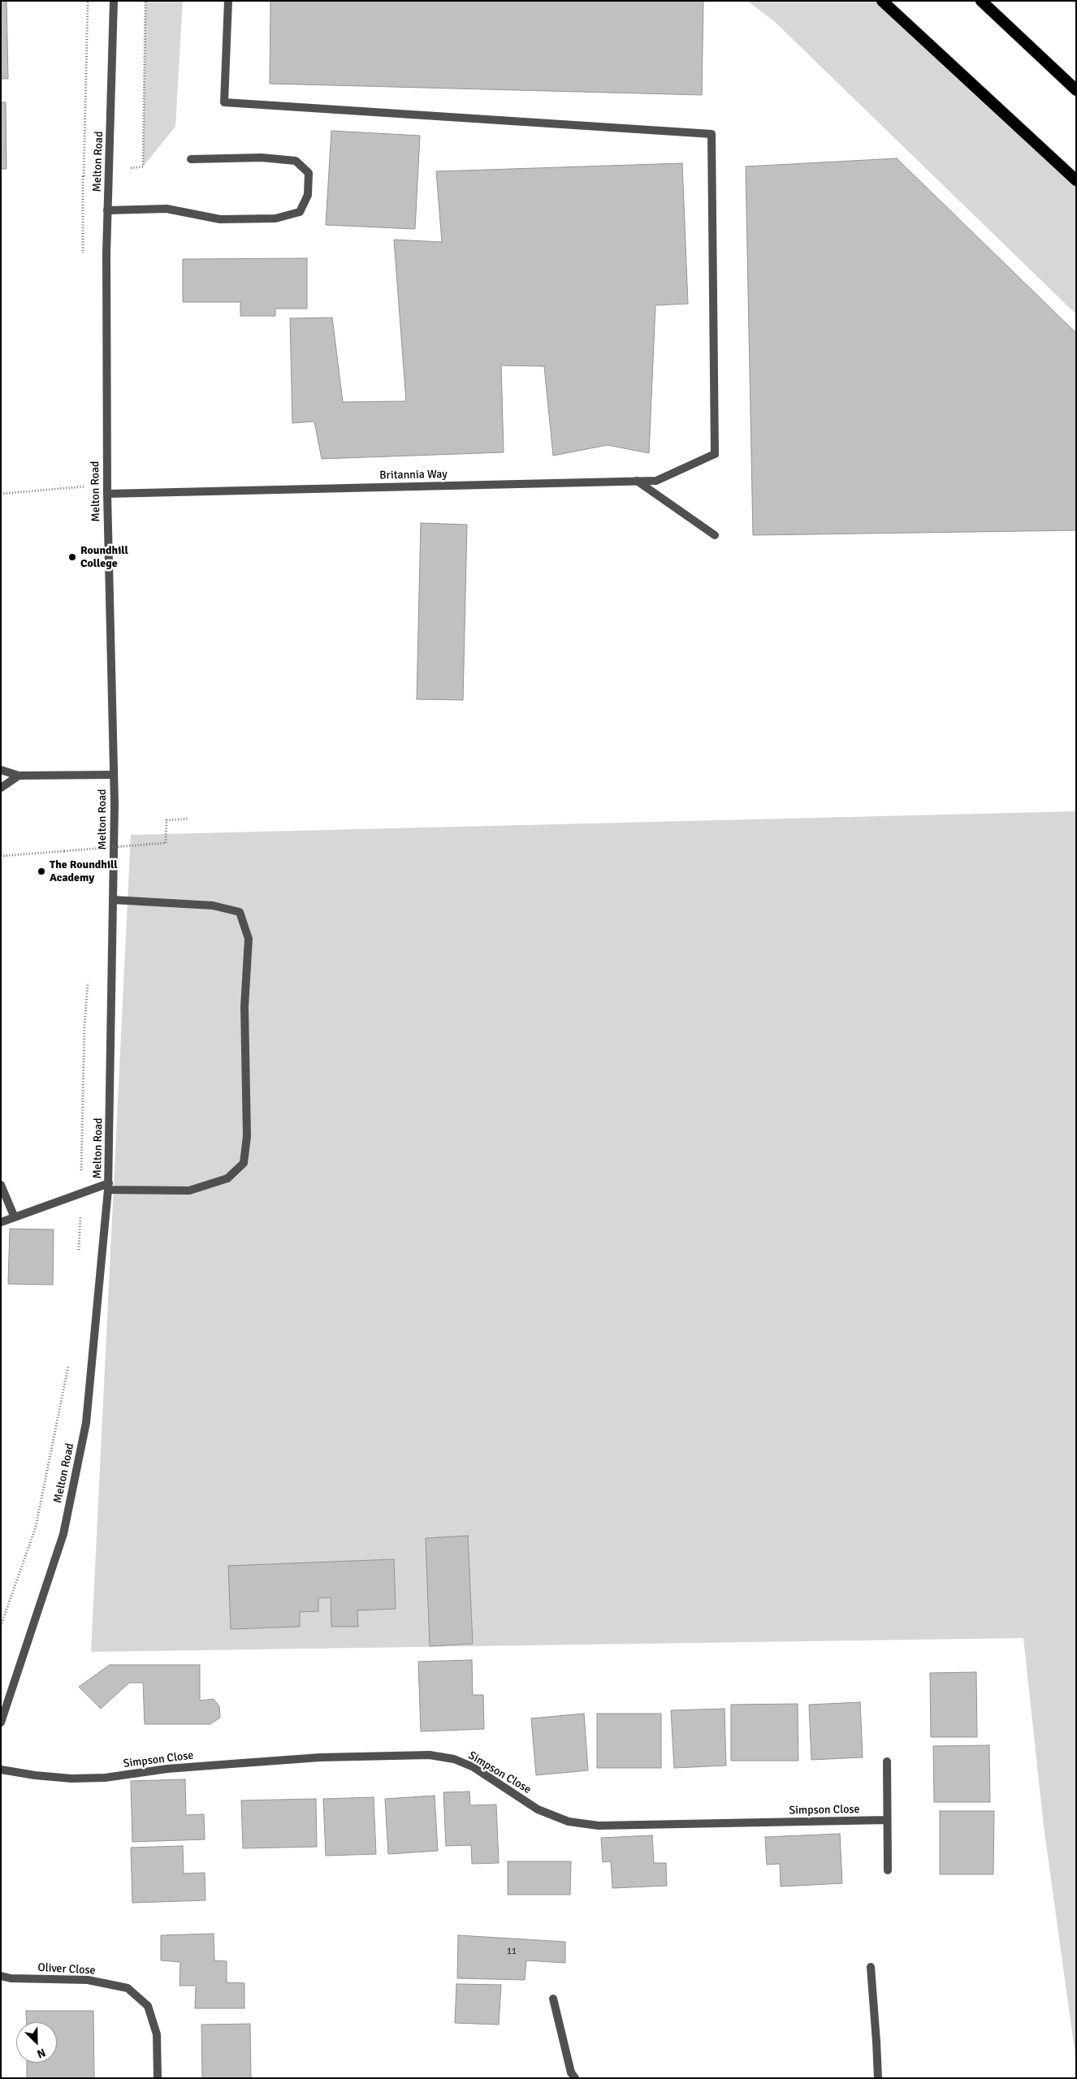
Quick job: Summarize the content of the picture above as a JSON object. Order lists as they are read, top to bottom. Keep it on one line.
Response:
{"streets":{"street":["Melton Road","Britannia Way","Simpson Close","Oliver Close"]},"crossings":[["Melton Road","Britannia Way"]],"places":["Roundhill College","The Roundhill Academy"],"house_numbers":["11"],"north":"bottom right"}
